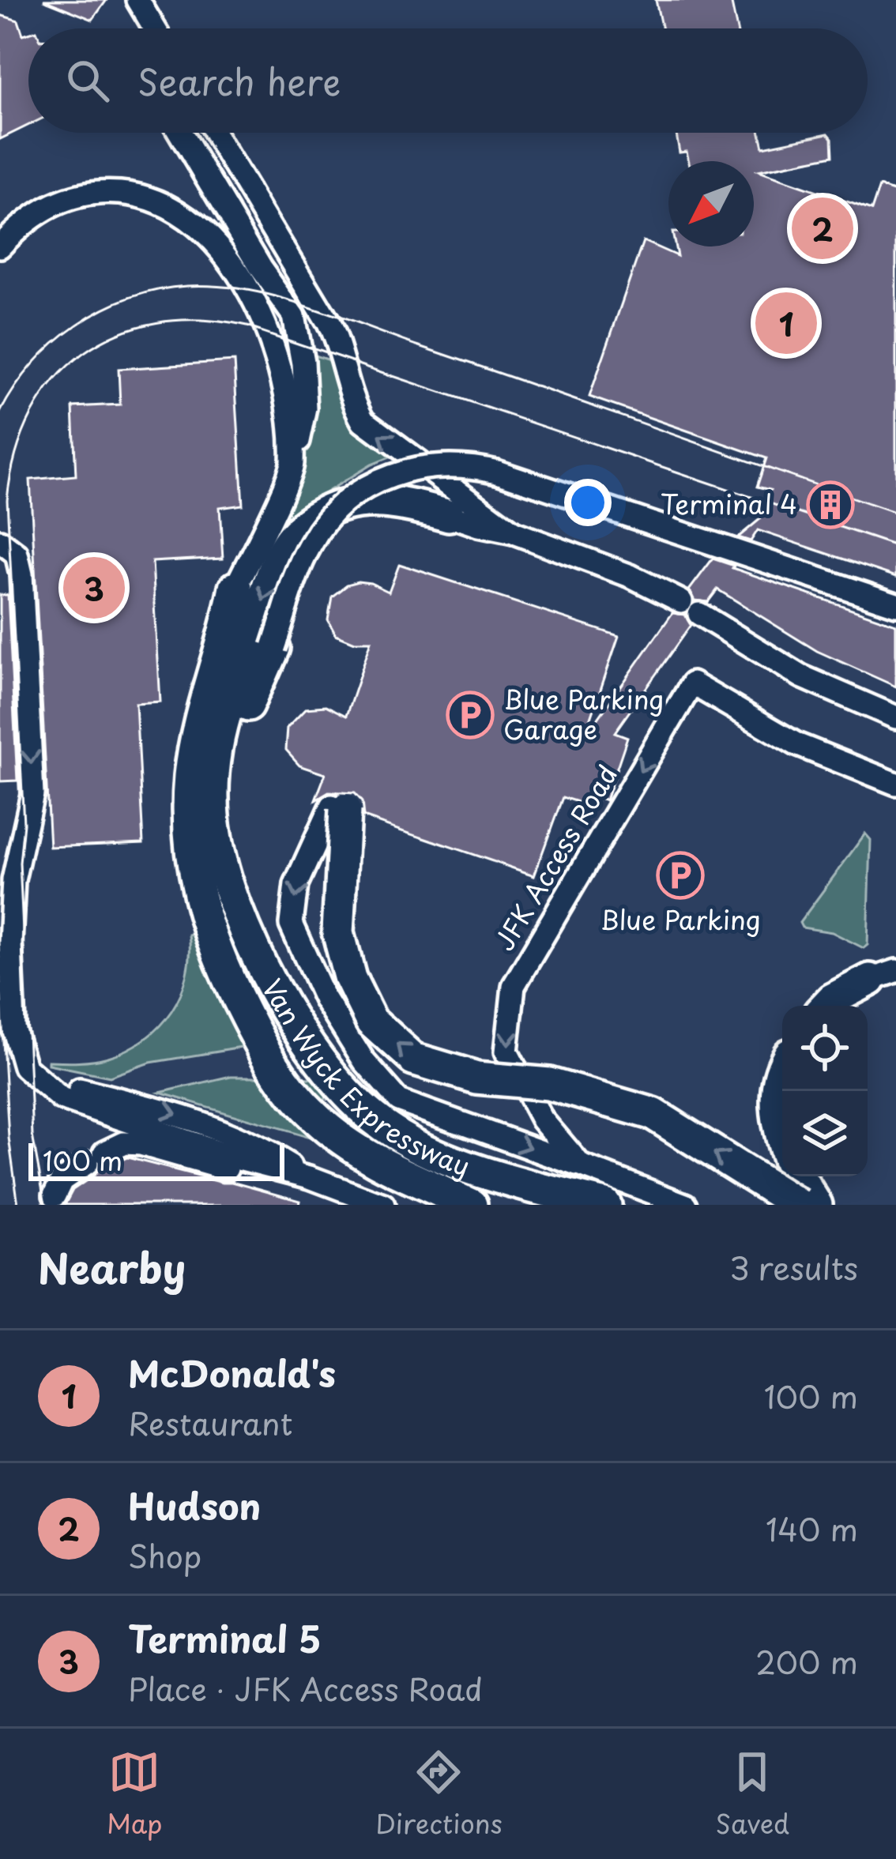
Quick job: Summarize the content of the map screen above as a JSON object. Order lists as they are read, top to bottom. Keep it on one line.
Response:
{"streets":{"highway":["Van Wyck Expressway"],"street":["JFK Access Road"]},"places":{"building":["Terminal 4"],"parking":["Blue Parking Garage","Blue Parking"]},"scale_bar":"100 m","north":"bottom left","page":{"search":"Search here","pins":["2","1","3"],"scale":"100 m","heading":["Nearby","3 results"],"list":[{"mark":"1","name":"McDonald's","note":"Restaurant","value":"100 m"},{"mark":"2","name":"Hudson","note":"Shop","value":"140 m"},{"mark":"3","name":"Terminal 5","note":"Place · JFK Access Road","value":"200 m"}],"nav":["Map","Directions","Saved"]}}
